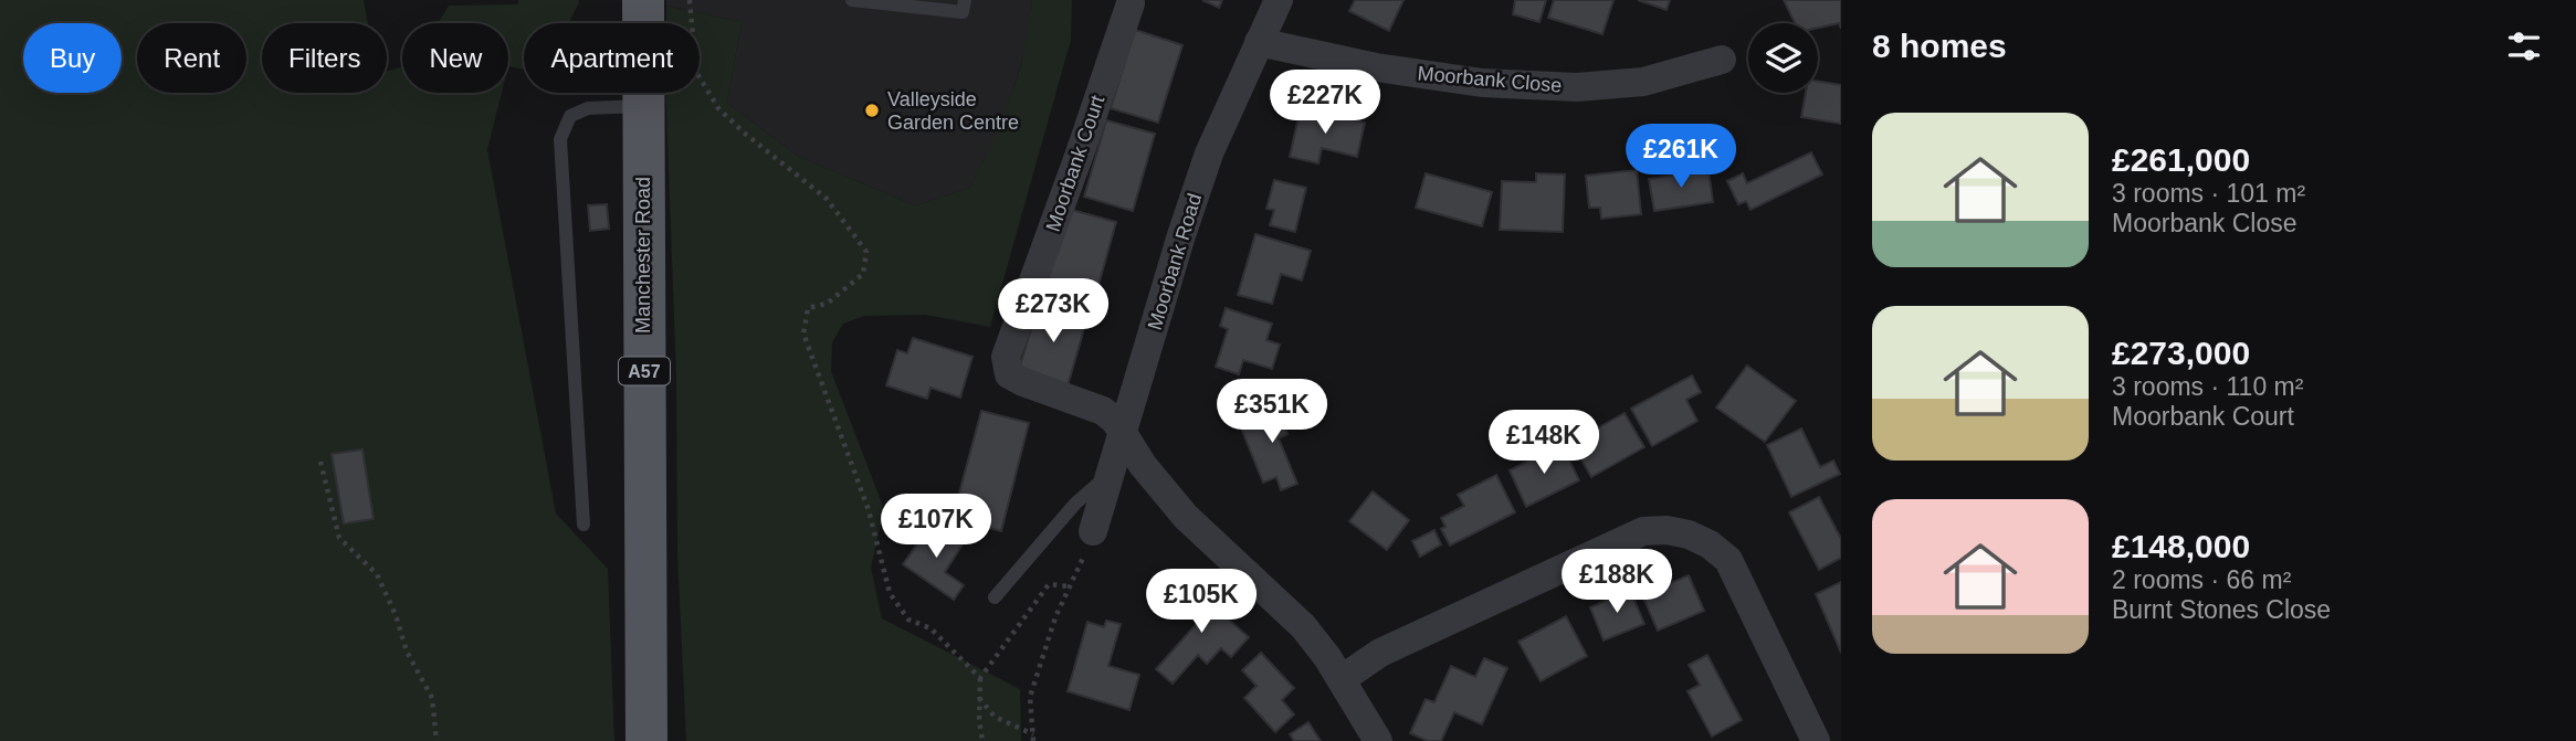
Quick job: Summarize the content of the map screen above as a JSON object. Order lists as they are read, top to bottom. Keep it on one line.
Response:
{"streets":{"main road":["Manchester Road","A57"],"street":["Moorbank Close","Moorbank Court","Moorbank Road"]},"crossings":[["Moorbank Close","Moorbank Road"],["Moorbank Court","Moorbank Road"]],"places":["Valleyside Garden Centre"],"page":{"heading":"8 homes","chip":["Buy","Rent","Filters","New","Apartment"],"price":["£227K","£261K","£273K","£351K","£148K","£107K","£188K","£105K"],"list":[{"name":"£261,000","note":"3 rooms · 101 m² · Moorbank Close"},{"name":"£273,000","note":"3 rooms · 110 m² · Moorbank Court"},{"name":"£148,000","note":"2 rooms · 66 m² · Burnt Stones Close"}]}}
